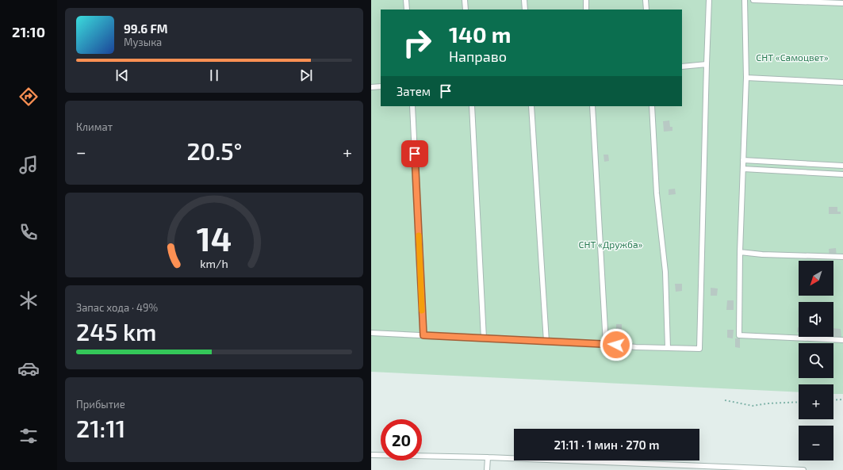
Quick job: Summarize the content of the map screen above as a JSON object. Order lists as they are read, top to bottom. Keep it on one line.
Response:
{"parks":["СНТ «Самоцвет»","СНТ «Дружба»"],"north":"bottom left","page":{"tabs":"21:10","turn":["140 m","Направо"],"song":["99.6 FM","Музыка"],"then":"Затем","tile":["Климат",["Запас хода · 49%","245 km"],["Прибытие","21:11"]],"heat":["−","20.5°","+"],"map_buttons":["+","−"],"limit":"20","trip":"21:11 · 1 мин · 270 m","gauge":["14","km/h"]}}
